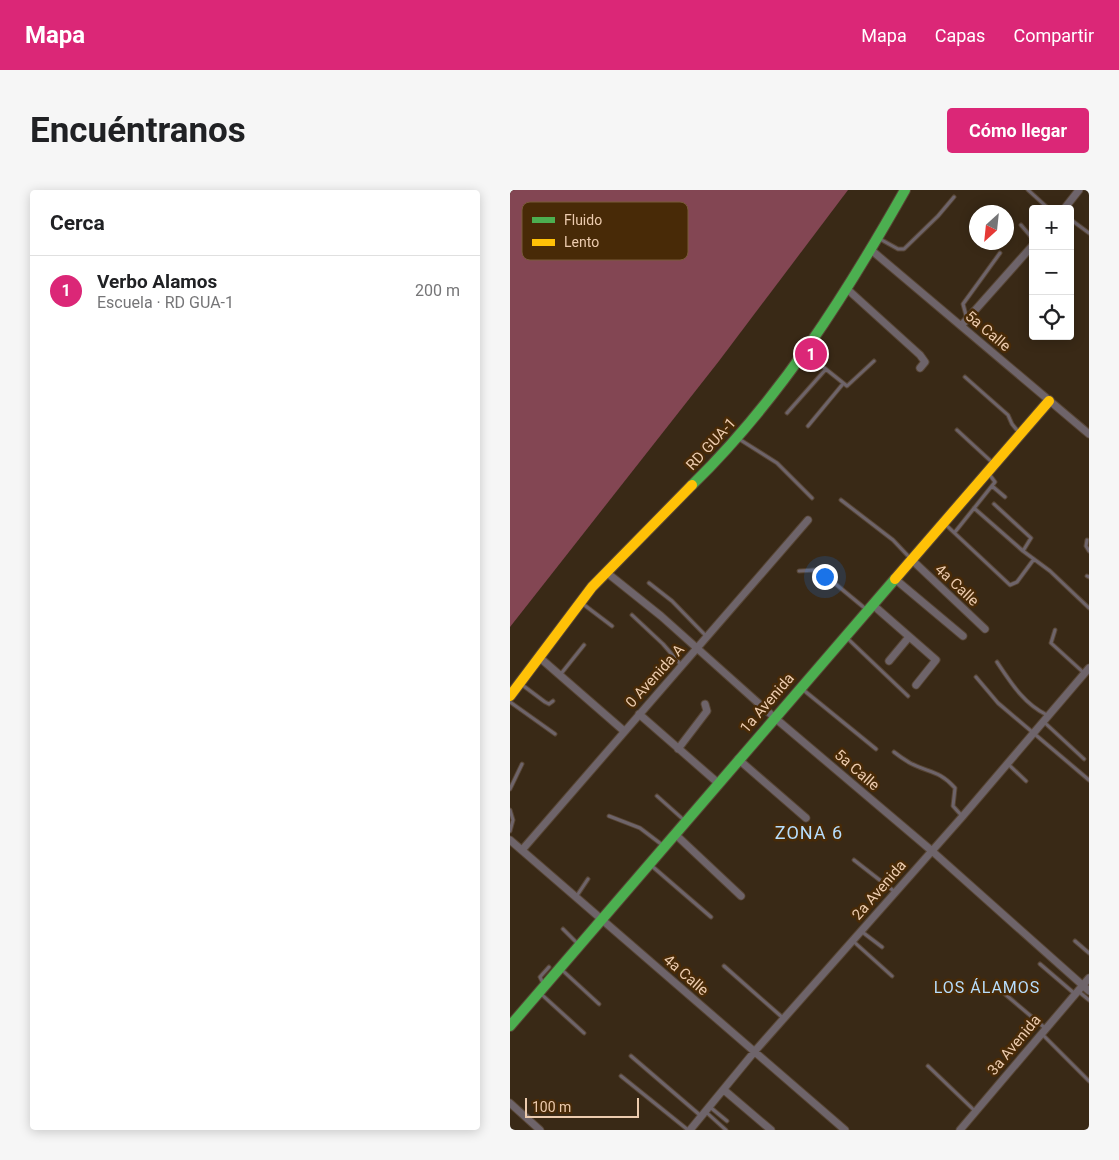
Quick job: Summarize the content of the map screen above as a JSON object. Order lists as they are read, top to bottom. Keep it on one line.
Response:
{"streets":{"street":["5a Calle","RD GUA-1","4a Calle","0 Avenida A","1a Avenida","2a Avenida","3a Avenida"]},"crossings":[["5a Calle","RD GUA-1"],["5a Calle","0 Avenida A"],["5a Calle","1a Avenida"],["5a Calle","2a Avenida"],["5a Calle","3a Avenida"],["4a Calle","0 Avenida A"],["4a Calle","1a Avenida"],["4a Calle","2a Avenida"]],"districts":["ZONA 6","LOS ÁLAMOS"],"legend":["Fluido","Lento"],"scale_bar":"100 m","north":"bottom left","page":{"header":"Mapa","nav":["Mapa","Capas","Compartir"],"buttons":"Cómo llegar","title":"Encuéntranos","heading":"Cerca","map_buttons":["+","−"],"list":[{"mark":"1","name":"Verbo Alamos","note":"Escuela · RD GUA-1","value":"200 m"}],"pins":"1","scale":"100 m"}}
